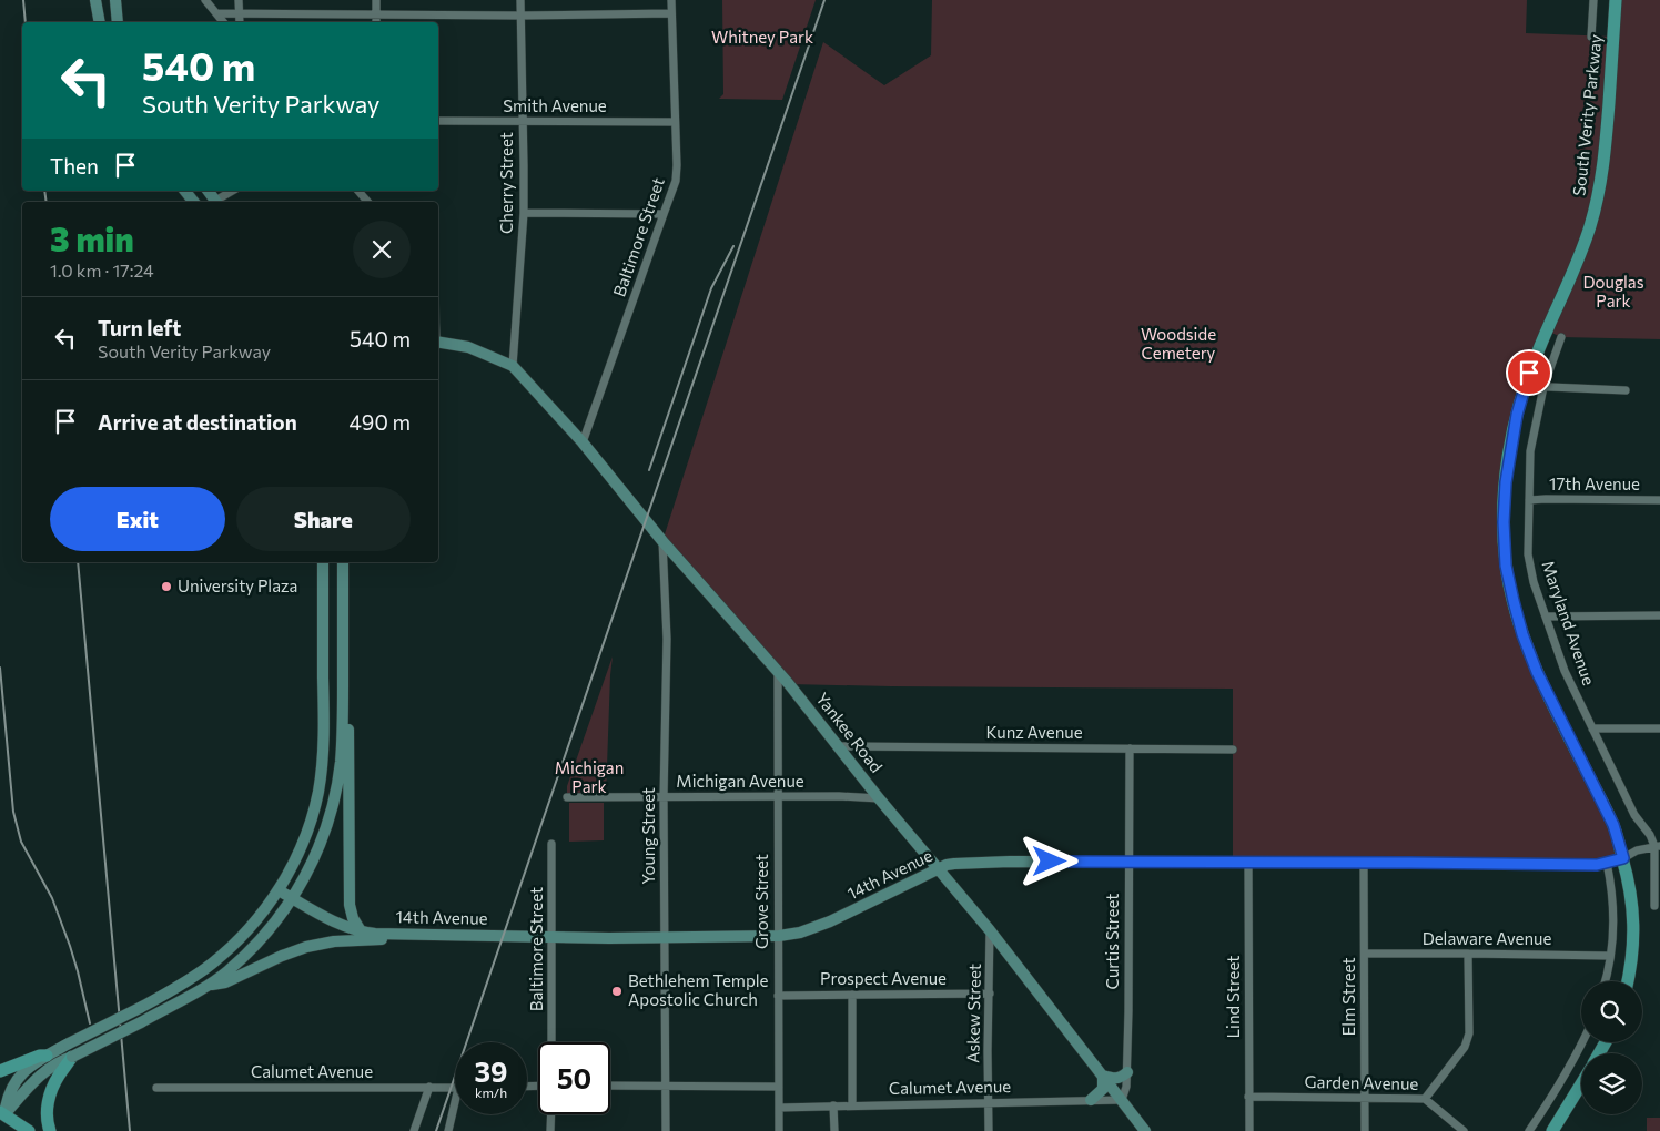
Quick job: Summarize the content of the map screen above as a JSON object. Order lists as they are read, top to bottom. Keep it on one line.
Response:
{"streets":{"main road":["South Verity Parkway","Yankee Road","14th Avenue"],"street":["Smith Avenue","Cherry Street","Baltimore Street","17th Avenue","Maryland Avenue","Kunz Avenue","Michigan Avenue","Young Street","Grove Street","Delaware Avenue","Curtis Street","Prospect Avenue","Lind Street","Elm Street","Askew Street","Calumet Avenue","Garden Avenue"]},"crossings":[["Smith Avenue","Cherry Street"],["Smith Avenue","Baltimore Street"],["South Verity Parkway","14th Avenue"],["Cherry Street","Yankee Road"],["Baltimore Street","Yankee Road"],["Baltimore Street","14th Avenue"],["17th Avenue","Maryland Avenue"],["Maryland Avenue","14th Avenue"],["Yankee Road","Kunz Avenue"],["Yankee Road","Michigan Avenue"],["Yankee Road","Young Street"],["Yankee Road","14th Avenue"],["Yankee Road","Grove Street"],["Yankee Road","Curtis Street"],["Yankee Road","Askew Street"],["Yankee Road","Calumet Avenue"],["Kunz Avenue","Curtis Street"],["Michigan Avenue","Young Street"],["Michigan Avenue","Grove Street"],["Young Street","14th Avenue"],["14th Avenue","Grove Street"],["14th Avenue","Curtis Street"],["14th Avenue","Lind Street"],["14th Avenue","Elm Street"],["Grove Street","Prospect Avenue"],["Grove Street","Calumet Avenue"],["Delaware Avenue","Elm Street"],["Curtis Street","Calumet Avenue"],["Prospect Avenue","Askew Street"],["Lind Street","Garden Avenue"],["Elm Street","Garden Avenue"],["Askew Street","Calumet Avenue"]],"parks":["Whitney Park","Douglas Park","Woodside Cemetery","Michigan Park"],"places":["University Plaza","Bethlehem Temple Apostolic Church"],"page":{"turn":["540 m","South Verity Parkway"],"then":"Then","heading":["3 min","1.0 km · 17:24"],"list":[{"name":"Turn left","note":"South Verity Parkway","value":"540 m"},{"name":"Arrive at destination","value":"490 m"}],"buttons":["Exit","Share"],"speed":"39 km/h","limit":"50"}}
